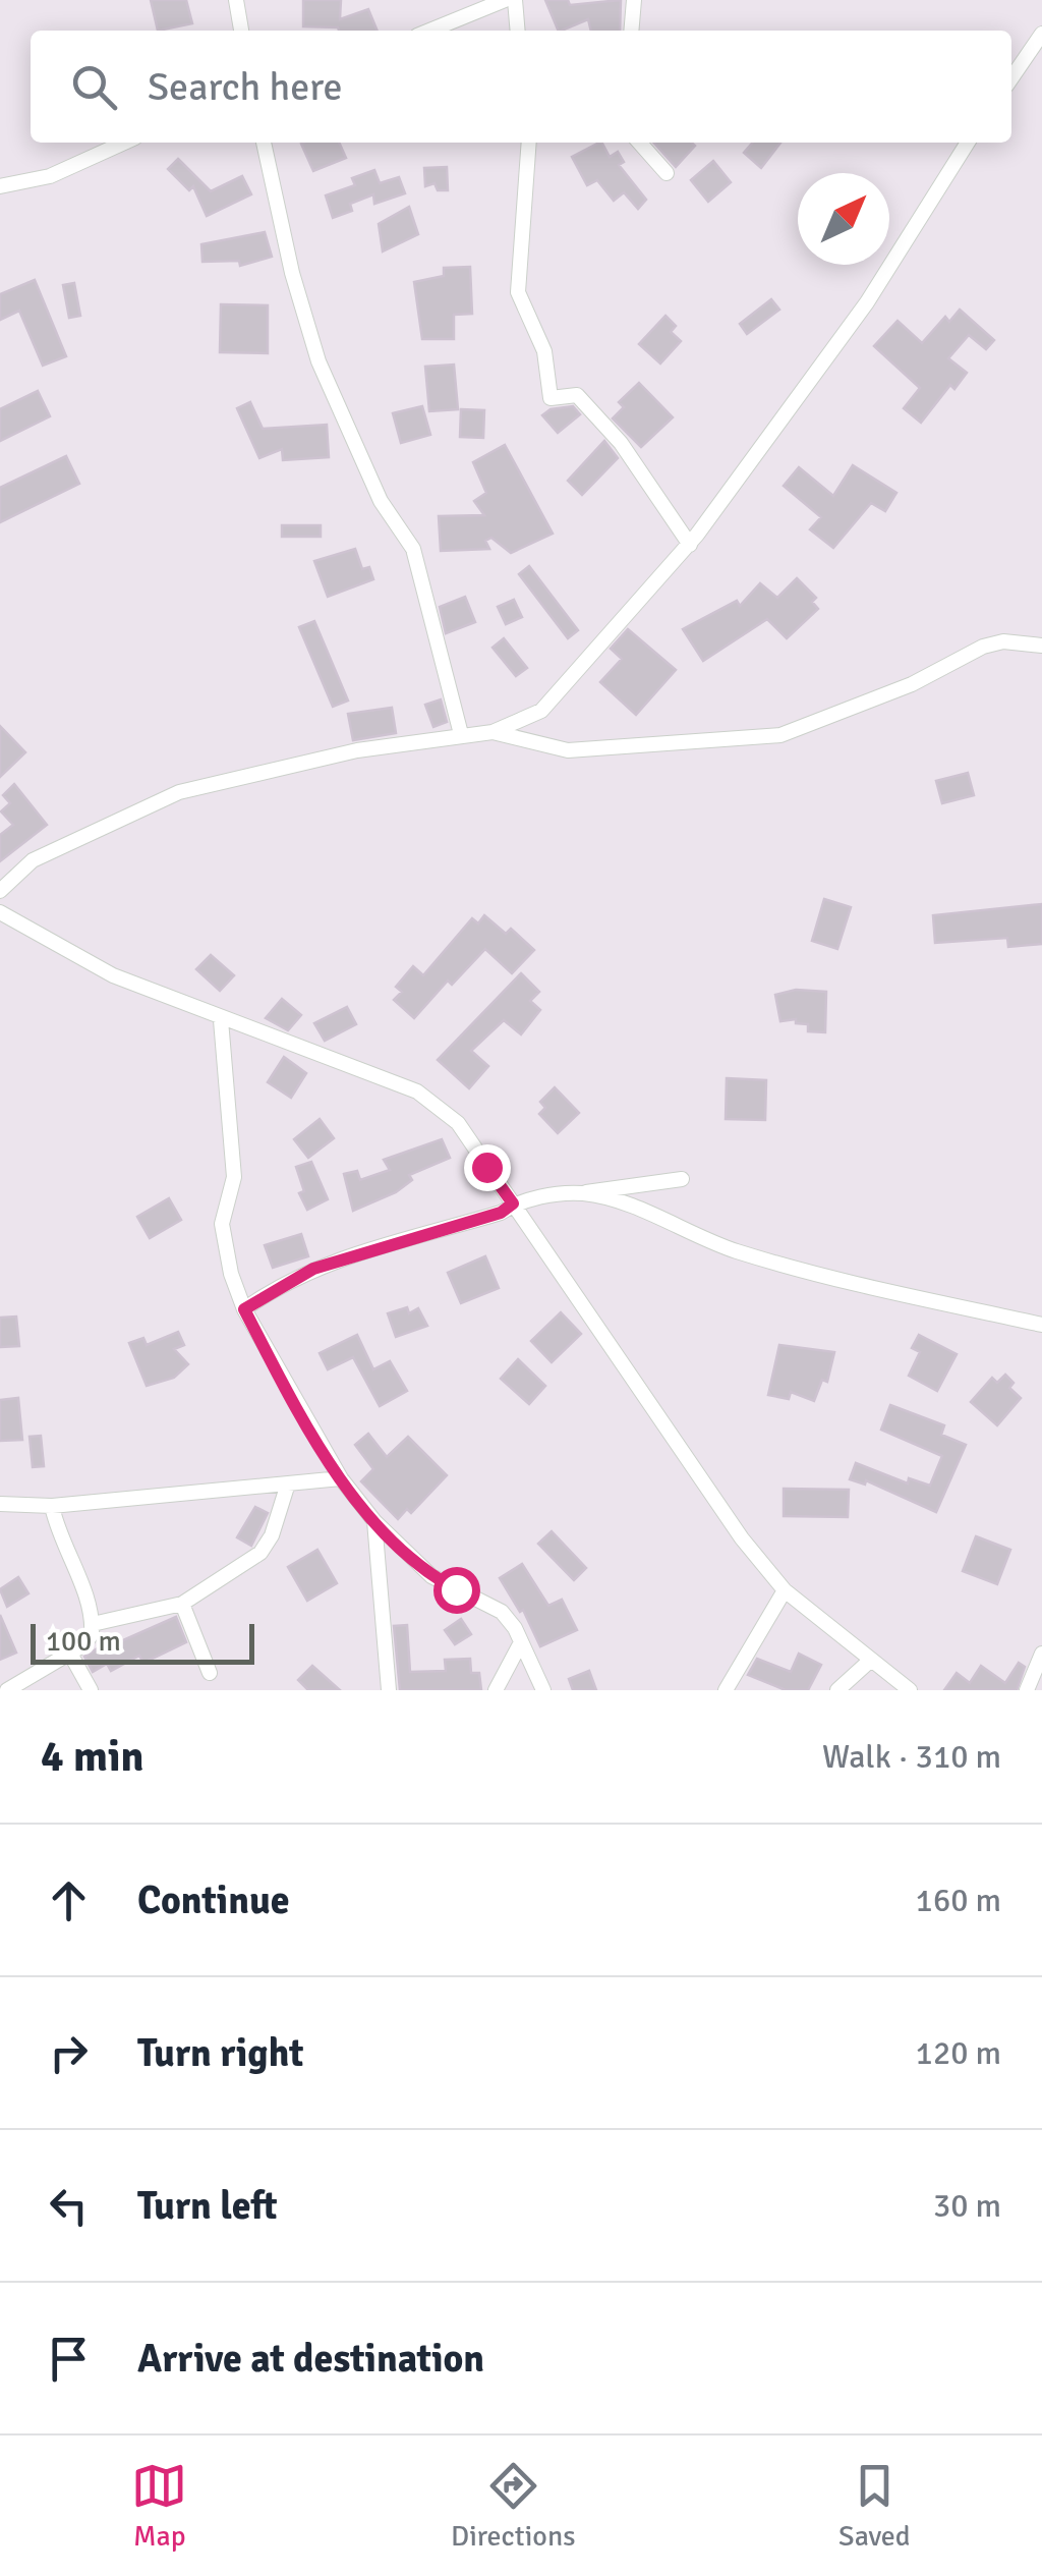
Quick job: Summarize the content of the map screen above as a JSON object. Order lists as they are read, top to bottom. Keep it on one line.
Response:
{"scale_bar":"100 m","north":"top right","page":{"search":"Search here","scale":"100 m","heading":["4 min","Walk · 310 m"],"list":[["Continue","160 m"],["Turn right","120 m"],["Turn left","30 m"],"Arrive at destination"],"nav":["Map","Directions","Saved"]}}
